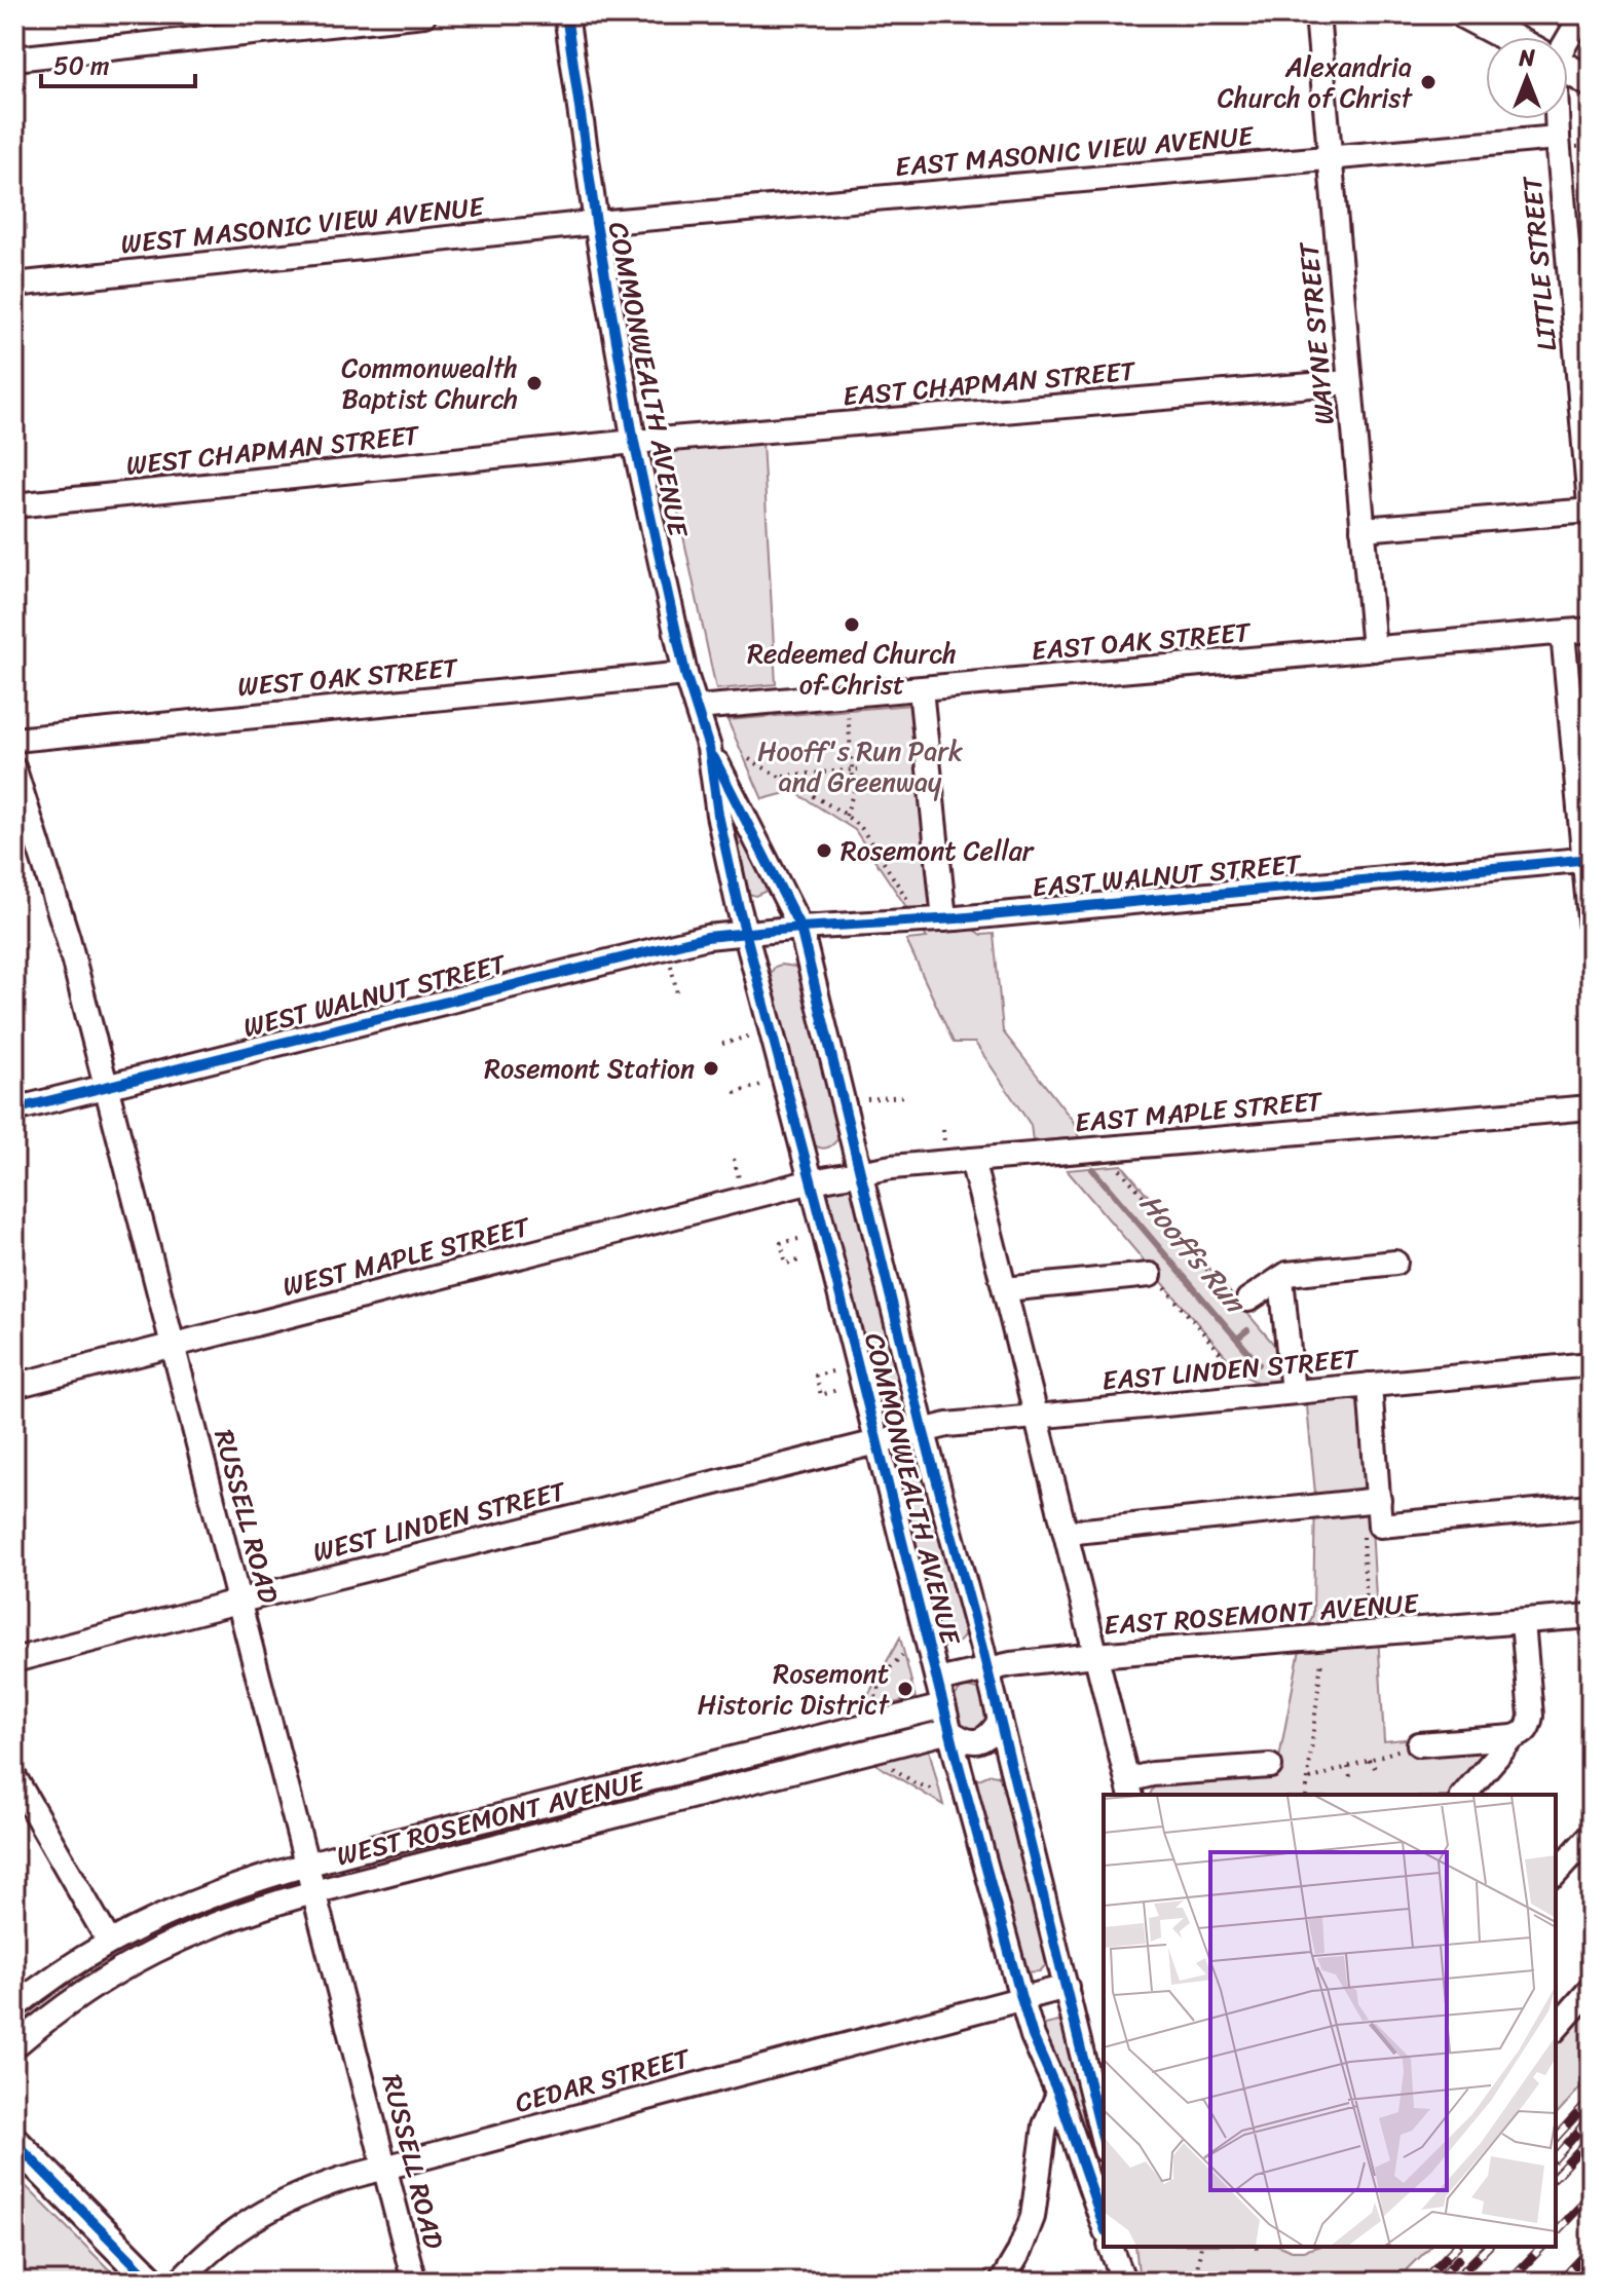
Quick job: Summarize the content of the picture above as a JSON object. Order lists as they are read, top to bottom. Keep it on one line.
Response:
{"streets":{"street":["EAST MASONIC VIEW AVENUE","WEST MASONIC VIEW AVENUE","LITTLE STREET","WAYNE STREET","COMMONWEALTH AVENUE","EAST CHAPMAN STREET","WEST CHAPMAN STREET","EAST OAK STREET","WEST OAK STREET","EAST WALNUT STREET","WEST WALNUT STREET","EAST MAPLE STREET","WEST MAPLE STREET","EAST LINDEN STREET","RUSSELL ROAD","WEST LINDEN STREET","EAST ROSEMONT AVENUE","WEST ROSEMONT AVENUE","CEDAR STREET"]},"crossings":[["EAST MASONIC VIEW AVENUE","WEST MASONIC VIEW AVENUE"],["EAST MASONIC VIEW AVENUE","LITTLE STREET"],["EAST MASONIC VIEW AVENUE","WAYNE STREET"],["EAST MASONIC VIEW AVENUE","COMMONWEALTH AVENUE"],["WEST MASONIC VIEW AVENUE","COMMONWEALTH AVENUE"],["WAYNE STREET","EAST CHAPMAN STREET"],["WAYNE STREET","EAST OAK STREET"],["COMMONWEALTH AVENUE","EAST CHAPMAN STREET"],["COMMONWEALTH AVENUE","WEST CHAPMAN STREET"],["COMMONWEALTH AVENUE","EAST OAK STREET"],["COMMONWEALTH AVENUE","WEST OAK STREET"],["COMMONWEALTH AVENUE","EAST WALNUT STREET"],["COMMONWEALTH AVENUE","WEST WALNUT STREET"],["COMMONWEALTH AVENUE","EAST MAPLE STREET"],["COMMONWEALTH AVENUE","WEST MAPLE STREET"],["COMMONWEALTH AVENUE","EAST LINDEN STREET"],["COMMONWEALTH AVENUE","WEST LINDEN STREET"],["COMMONWEALTH AVENUE","EAST ROSEMONT AVENUE"],["COMMONWEALTH AVENUE","WEST ROSEMONT AVENUE"],["COMMONWEALTH AVENUE","CEDAR STREET"],["EAST CHAPMAN STREET","WEST CHAPMAN STREET"],["EAST WALNUT STREET","WEST WALNUT STREET"],["WEST WALNUT STREET","RUSSELL ROAD"],["EAST MAPLE STREET","WEST MAPLE STREET"],["WEST MAPLE STREET","RUSSELL ROAD"],["EAST LINDEN STREET","WEST LINDEN STREET"],["RUSSELL ROAD","WEST LINDEN STREET"],["RUSSELL ROAD","WEST ROSEMONT AVENUE"],["RUSSELL ROAD","CEDAR STREET"]],"water":["Hooffs Run"],"parks":["Hooff's Run Park and Greenway"],"places":["Alexandria Church of Christ","Commonwealth Baptist Church","Redeemed Church of Christ","Rosemont Cellar","Rosemont Station","Rosemont Historic District"],"scale_bar":"50 m","north":"top"}
